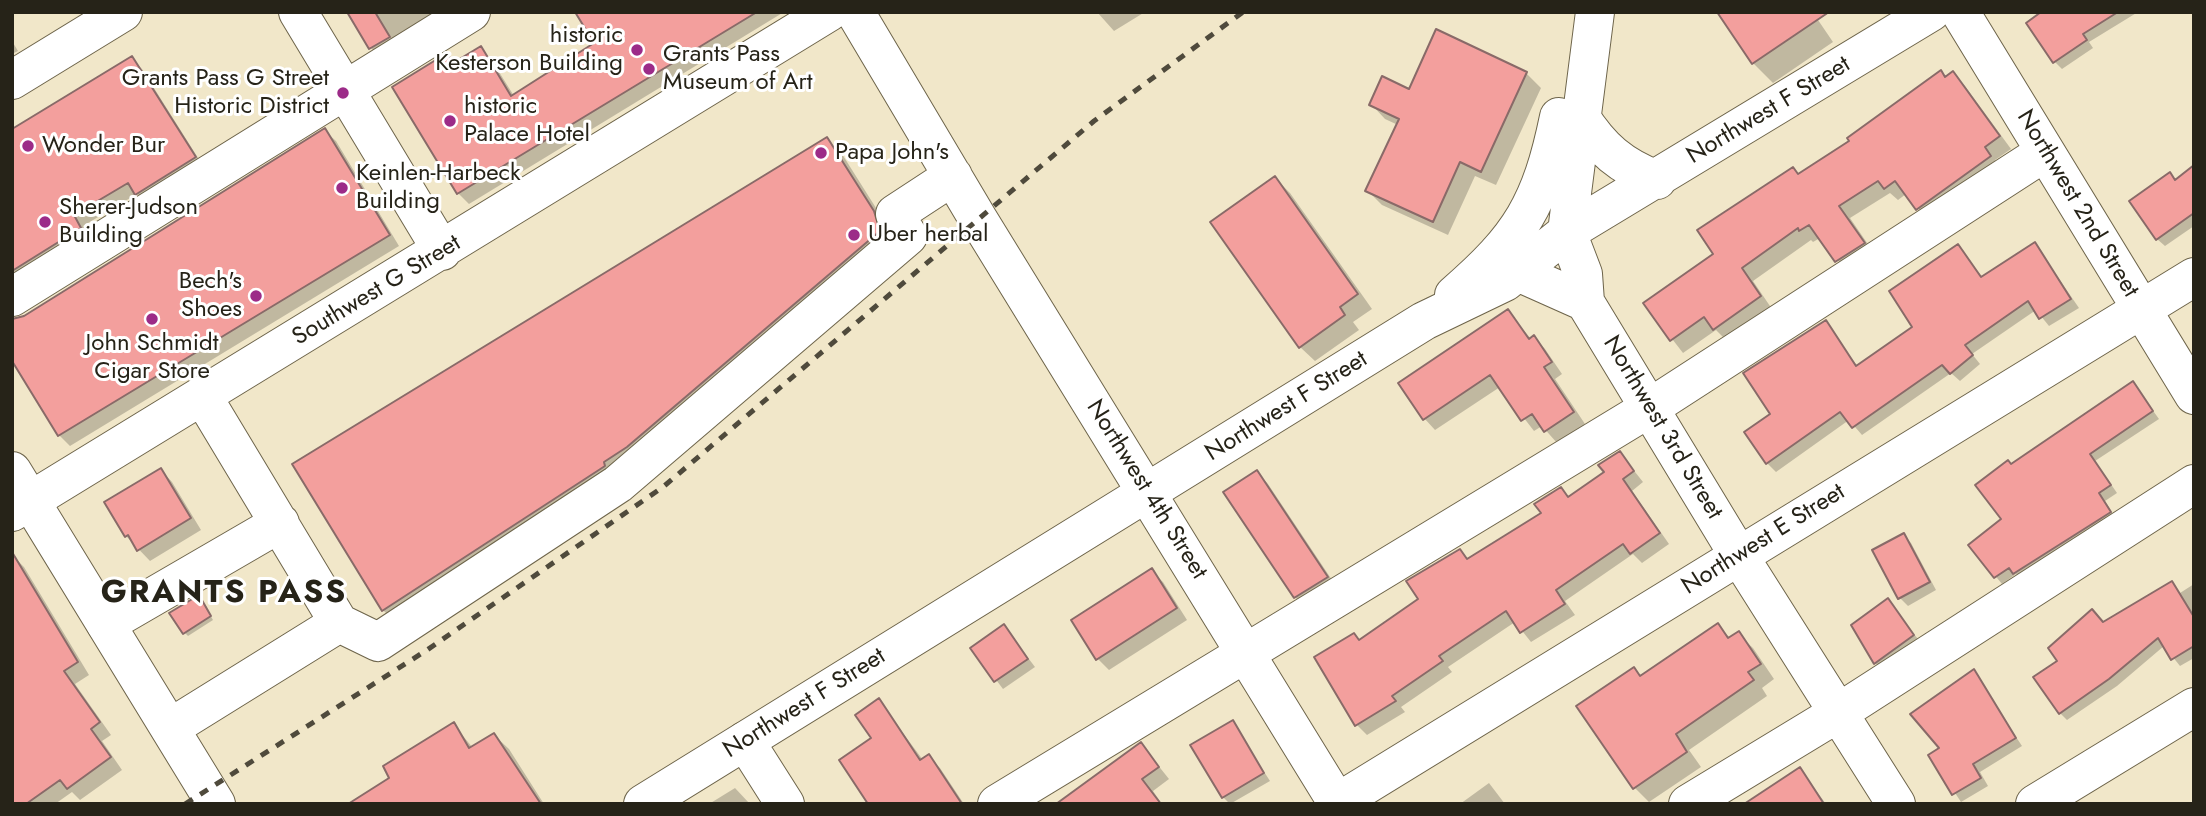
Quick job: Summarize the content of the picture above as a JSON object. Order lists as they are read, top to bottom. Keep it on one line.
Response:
{"streets":{"main road":["Northwest F Street","Northwest 2nd Street","Southwest G Street","Northwest 3rd Street","Northwest 4th Street","Northwest E Street"]},"crossings":[["Northwest F Street","Northwest 3rd Street"],["Northwest F Street","Northwest 4th Street"],["Northwest 2nd Street","Northwest E Street"],["Northwest 3rd Street","Northwest E Street"],["Northwest 4th Street","Northwest E Street"]],"districts":["GRANTS PASS"],"places":["historic Kesterson Building","Grants Pass Museum of Art","Grants Pass G Street Historic District","historic Palace Hotel","Wonder Bur","Papa John's","Keinlen-Harbeck Building","Sherer-Judson Building","Uber herbal","Bech's Shoes","John Schmidt Cigar Store"]}
